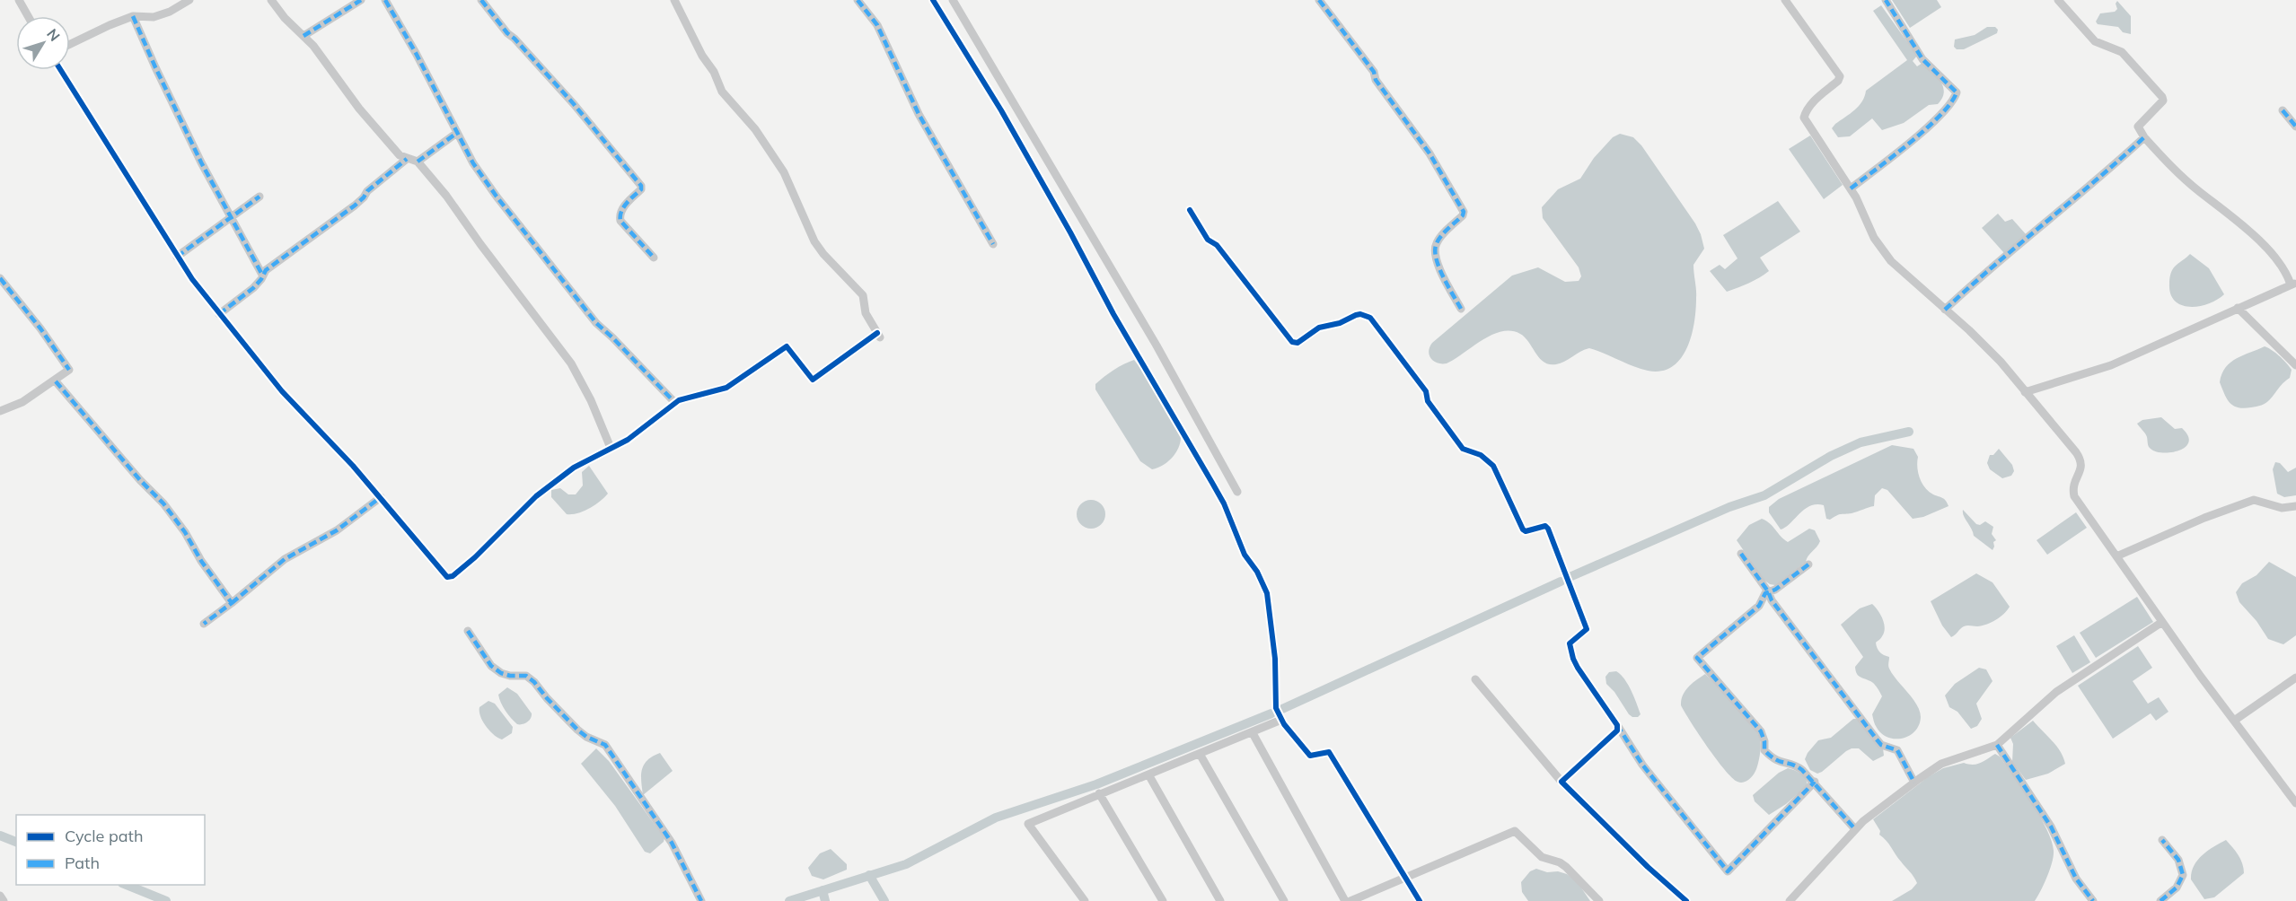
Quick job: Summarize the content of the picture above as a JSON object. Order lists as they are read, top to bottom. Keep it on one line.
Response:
{"legend":["Cycle path","Path"],"north":"top right"}
